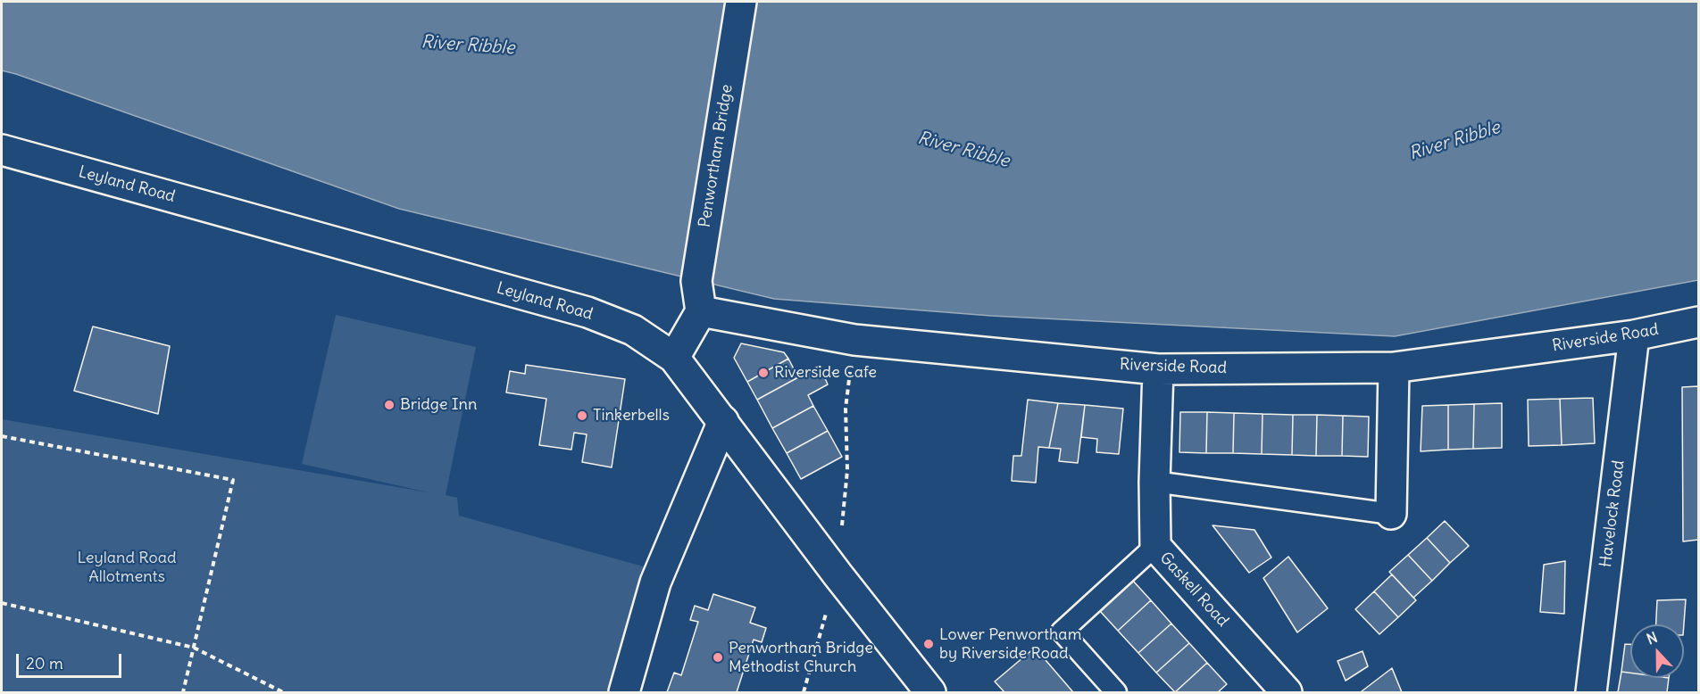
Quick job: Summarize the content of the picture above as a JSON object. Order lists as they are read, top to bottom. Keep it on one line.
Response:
{"streets":{"street":["Penwortham Bridge","Leyland Road","Riverside Road","Havelock Road","Gaskell Road"]},"crossings":[["Penwortham Bridge","Riverside Road"],["Riverside Road","Havelock Road"],["Riverside Road","Gaskell Road"]],"water":["River Ribble"],"parks":["Leyland Road Allotments"],"places":["Riverside Cafe","Bridge Inn","Tinkerbells","Lower Penwortham by Riverside Road","Penwortham Bridge Methodist Church"],"scale_bar":"20 m","north":"top"}
